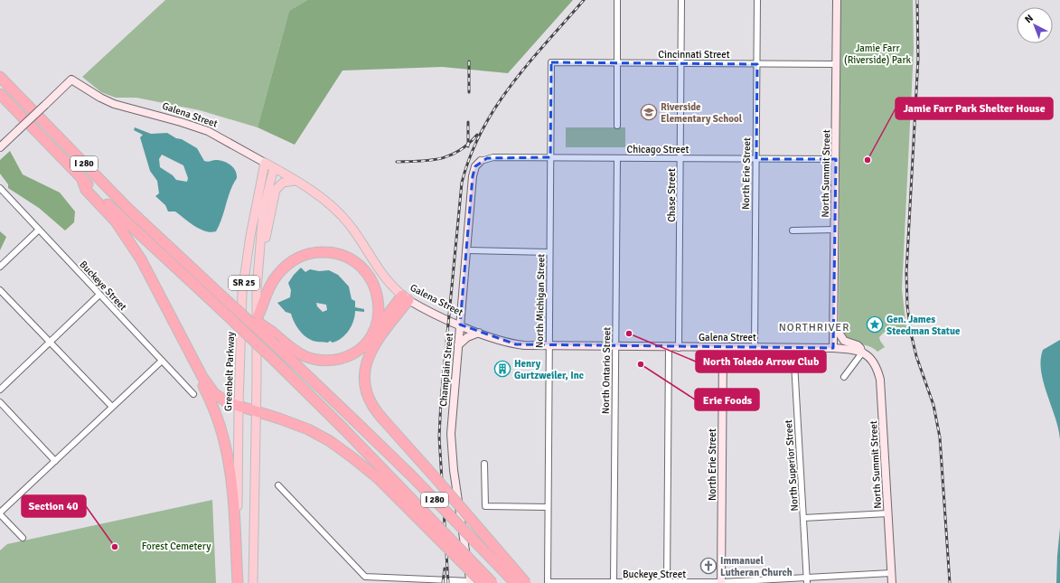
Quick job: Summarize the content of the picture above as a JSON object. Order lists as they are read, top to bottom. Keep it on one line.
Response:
{"streets":{"highway":["I 280"],"main road":["Galena Street","North Erie Street","North Summit Street","SR 25","Champlain Street","Greenbelt Parkway"],"street":["Cincinnati Street","Chicago Street","Chase Street","Buckeye Street","North Michigan Street","North Ontario Street","North Superior Street"]},"crossings":[["Cincinnati Street","North Erie Street"],["Cincinnati Street","North Summit Street"],["Cincinnati Street","Chase Street"],["Cincinnati Street","North Michigan Street"],["Galena Street","North Erie Street"],["Galena Street","North Summit Street"],["Galena Street","Chase Street"],["Galena Street","SR 25"],["Galena Street","North Michigan Street"],["Galena Street","Champlain Street"],["Galena Street","North Ontario Street"],["Galena Street","Greenbelt Parkway"],["Galena Street","North Superior Street"],["Chicago Street","North Erie Street"],["Chicago Street","North Summit Street"],["Chicago Street","Chase Street"],["Chicago Street","North Michigan Street"],["Chicago Street","Champlain Street"],["Chicago Street","North Ontario Street"],["North Erie Street","Buckeye Street"],["North Summit Street","Buckeye Street"],["Buckeye Street","North Michigan Street"],["Buckeye Street","North Ontario Street"],["Buckeye Street","North Superior Street"]],"districts":["NORTHRIVER"],"parks":["Jamie Farr (Riverside) Park","Forest Cemetery"],"places":{"school or university":["Riverside Elementary School"],"other":["Jamie Farr Park Shelter House","North Toledo Arrow Club","Erie Foods","Section 40"],"place":["Gen. James Steedman Statue"],"building":["Henry Gurtzweiler, Inc"],"church":["Immanuel Lutheran Church"]},"north":"top left"}
